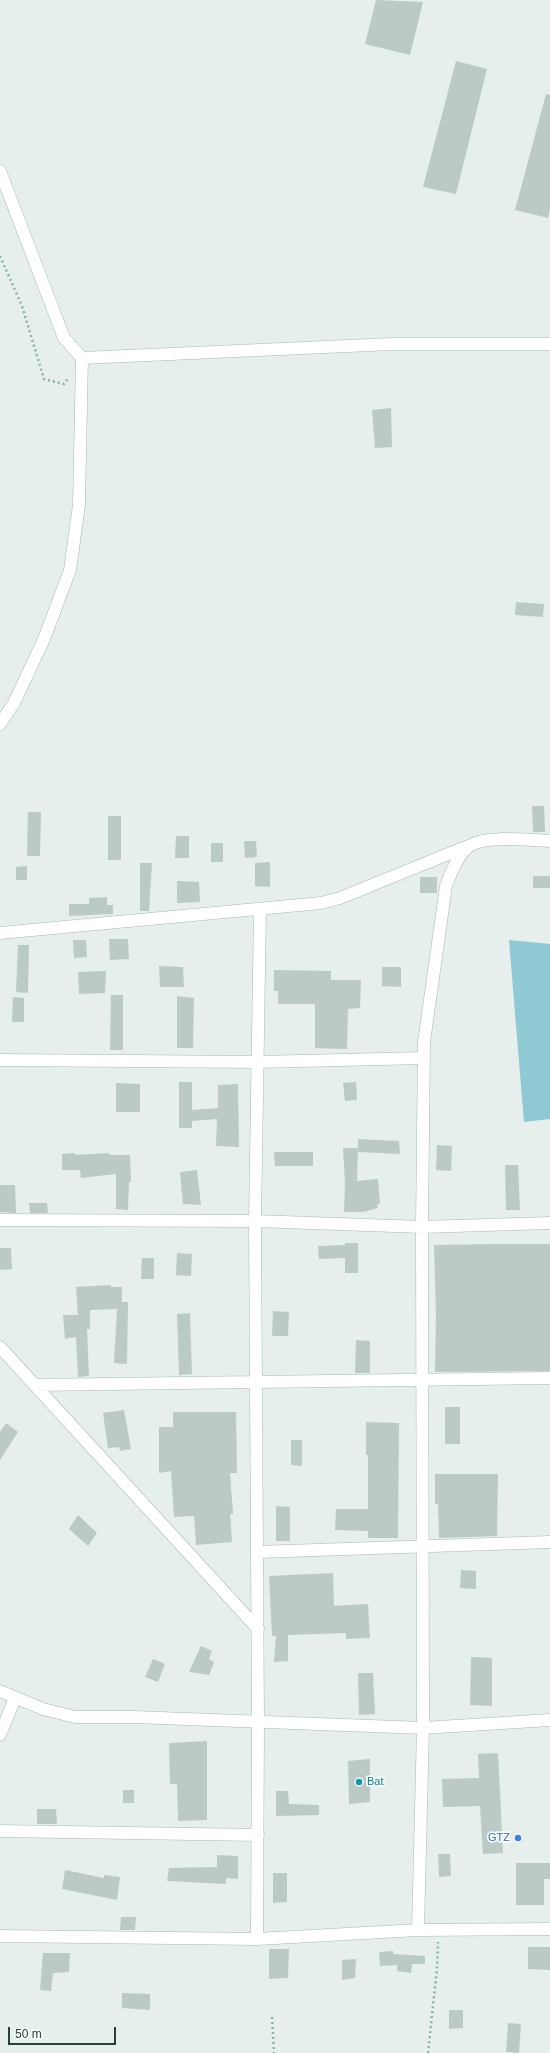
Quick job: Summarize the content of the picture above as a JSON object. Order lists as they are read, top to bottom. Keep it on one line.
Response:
{"places":["Bat","GTZ"],"scale_bar":"50 m"}
